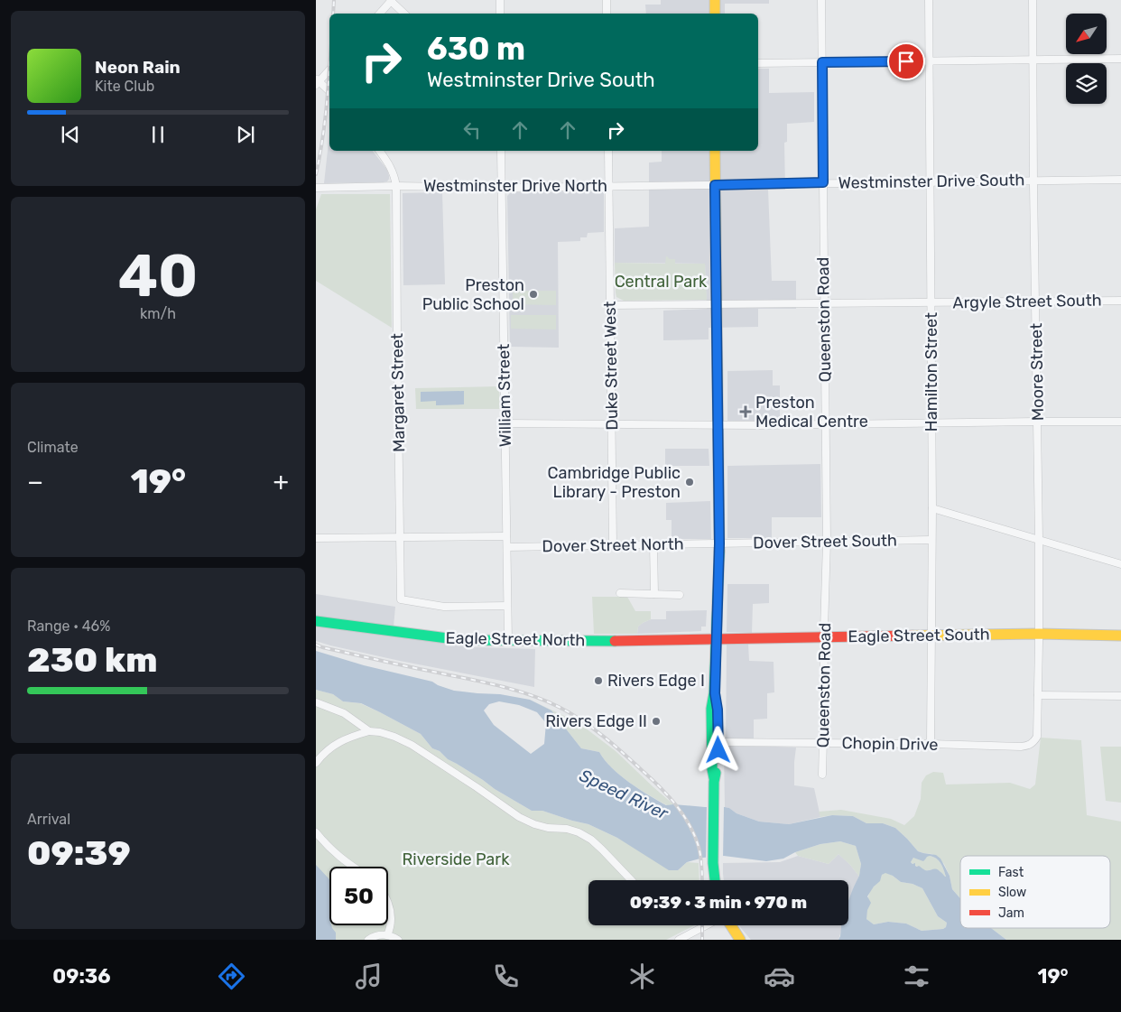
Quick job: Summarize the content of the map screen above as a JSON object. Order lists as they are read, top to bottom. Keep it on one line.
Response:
{"streets":{"main road":["Eagle Street South","Eagle Street North"],"street":["Westminster Drive South","Westminster Drive North","Argyle Street South","Queenston Road","Duke Street West","Hamilton Street","Moore Street","Margaret Street","William Street","Dover Street South","Dover Street North","Chopin Drive"]},"crossings":[["Westminster Drive South","Westminster Drive North"],["Westminster Drive South","Queenston Road"],["Westminster Drive South","Hamilton Street"],["Westminster Drive South","Moore Street"],["Westminster Drive North","Duke Street West"],["Westminster Drive North","Margaret Street"],["Westminster Drive North","William Street"],["Argyle Street South","Queenston Road"],["Argyle Street South","Duke Street West"],["Argyle Street South","Hamilton Street"],["Argyle Street South","Moore Street"],["Queenston Road","Dover Street South"],["Queenston Road","Eagle Street South"],["Queenston Road","Chopin Drive"],["Duke Street West","Dover Street North"],["Hamilton Street","Dover Street South"],["Hamilton Street","Eagle Street South"],["Hamilton Street","Chopin Drive"],["Moore Street","Eagle Street South"],["Moore Street","Chopin Drive"],["Margaret Street","William Street"],["William Street","Dover Street North"],["William Street","Eagle Street North"],["Dover Street South","Dover Street North"],["Eagle Street South","Eagle Street North"]],"water":["Speed River"],"parks":["Central Park","Riverside Park"],"places":{"other":["Preston Public School","Cambridge Public Library - Preston","Rivers Edge I","Rivers Edge II"],"health":["Preston Medical Centre"]},"legend":["Fast","Slow","Jam"],"north":"bottom left","page":{"turn":["630 m","Westminster Drive South"],"song":["Neon Rain","Kite Club"],"tile":[["40","km/h"],"Climate",["Range · 46%","230 km"],["Arrival","09:39"]],"heat":["−","19°","+"],"limit":"50","trip":"09:39 · 3 min · 970 m","tabs":["09:36","19°"]}}
